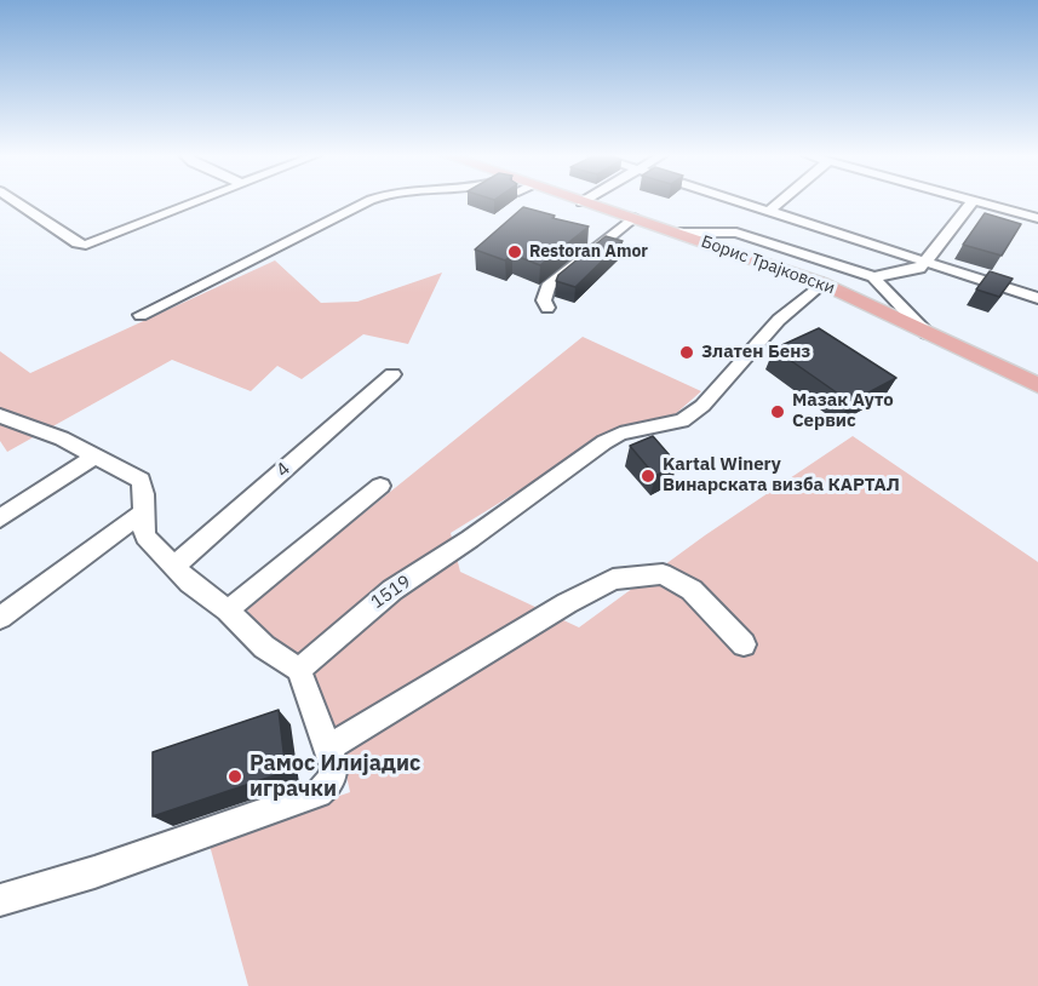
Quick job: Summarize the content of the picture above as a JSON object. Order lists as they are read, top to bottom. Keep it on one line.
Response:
{"streets":{"main road":["Борис Трајковски"],"street":["4","1519"]},"crossings":[["Борис Трајковски","1519"]],"places":["Restoran Amor","Златен Бенз","Мазак Ауто Сервис","Kartal Winery Винарската визба КАРТАЛ","Рамос Илијадис играчки"]}
